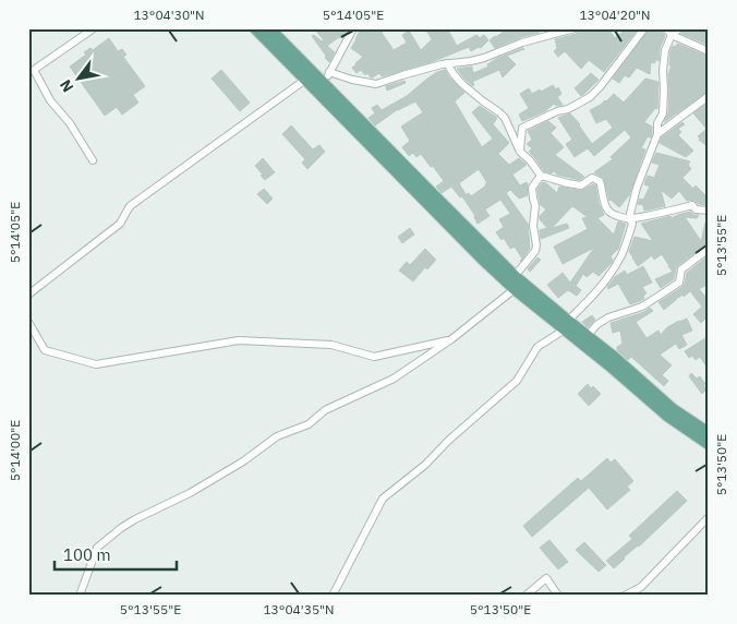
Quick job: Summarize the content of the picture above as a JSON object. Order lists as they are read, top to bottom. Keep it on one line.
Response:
{"scale_bar":"100 m","north":"bottom left","coordinates":["13°04'30\"N","5°14'05\"E","13°04'20\"N","5°13'55\"E","5°14'00\"E","5°13'50\"E","13°04'35\"N"]}
